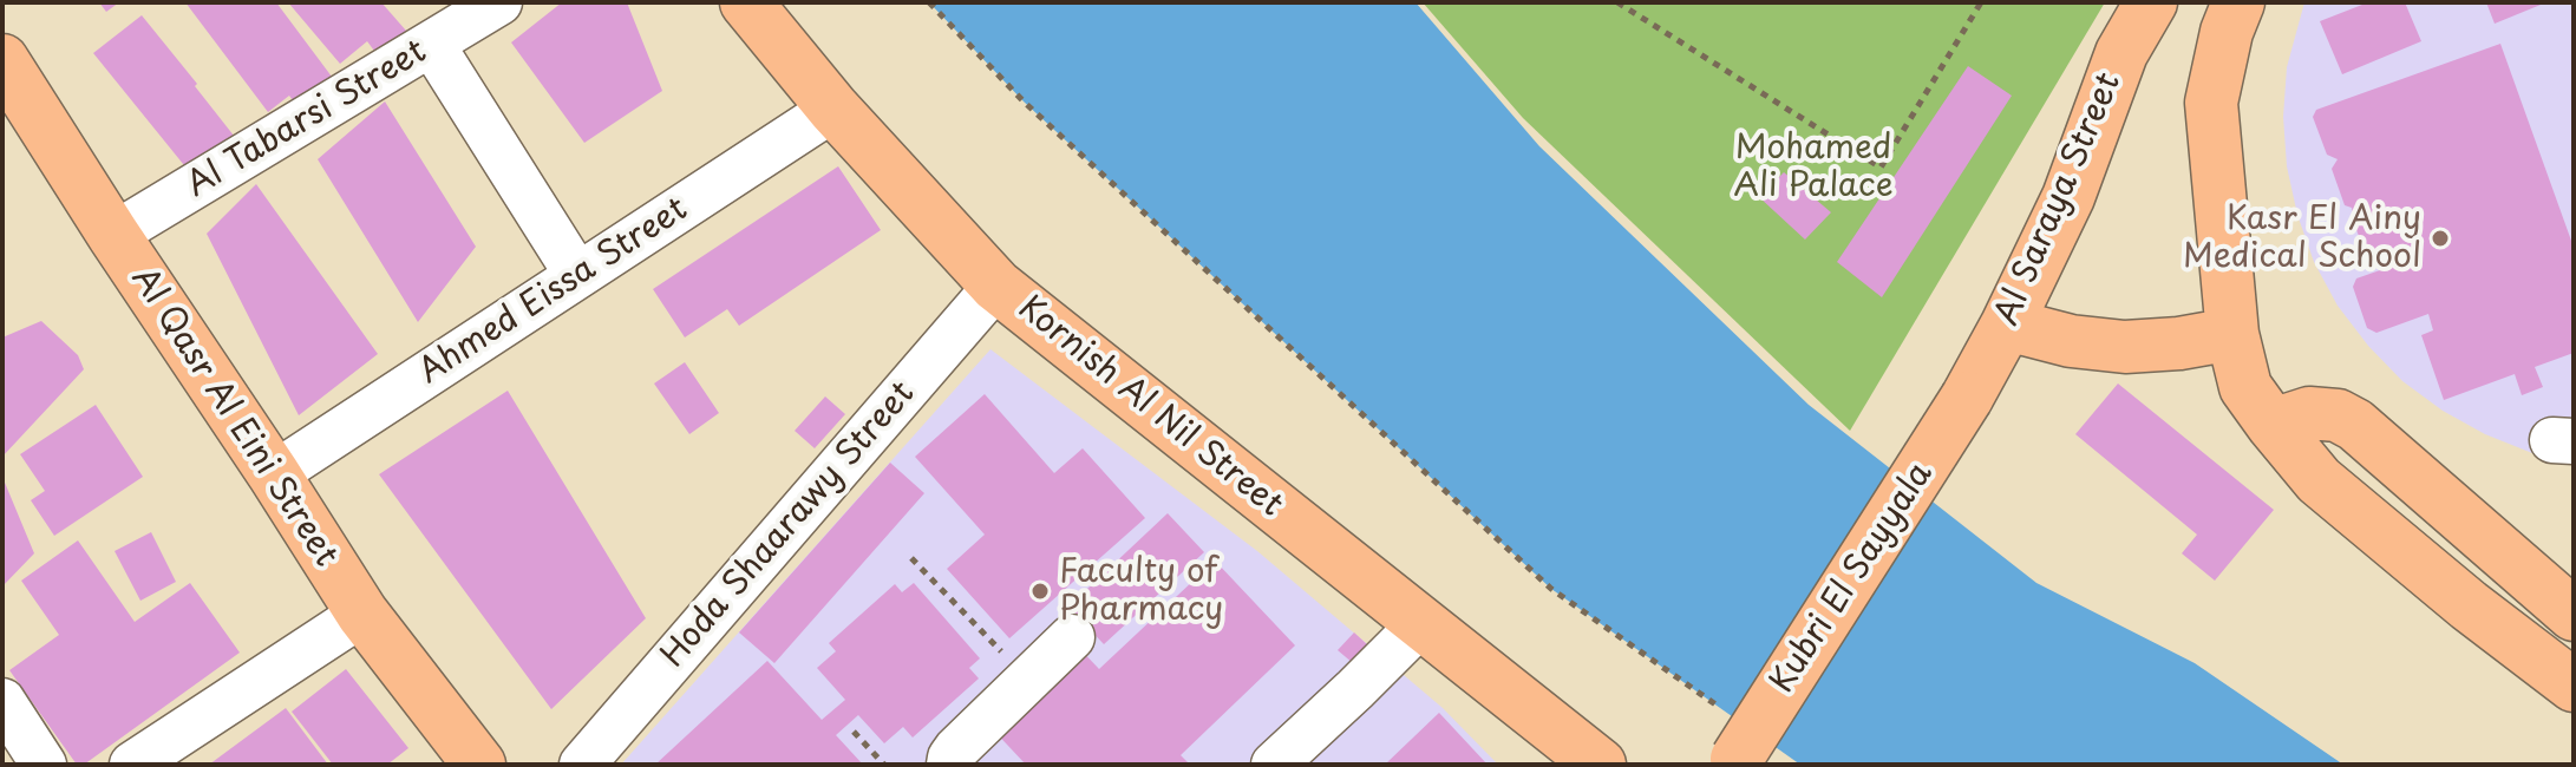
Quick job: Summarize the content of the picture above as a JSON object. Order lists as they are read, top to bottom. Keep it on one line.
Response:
{"streets":{"main road":["Al Saraya Street","Kornish Al Nil Street","Al Qasr Al Eini Street","Kubri El Sayyala"],"street":["Al Tabarsi Street","Ahmed Eissa Street","Hoda Shaarawy Street"]},"crossings":[["Al Tabarsi Street","Al Qasr Al Eini Street"],["Al Saraya Street","Kubri El Sayyala"],["Ahmed Eissa Street","Kornish Al Nil Street"],["Ahmed Eissa Street","Al Qasr Al Eini Street"],["Kornish Al Nil Street","Hoda Shaarawy Street"]],"parks":["Mohamed Ali Palace"],"places":["Kasr El Ainy Medical School","Faculty of Pharmacy"]}
